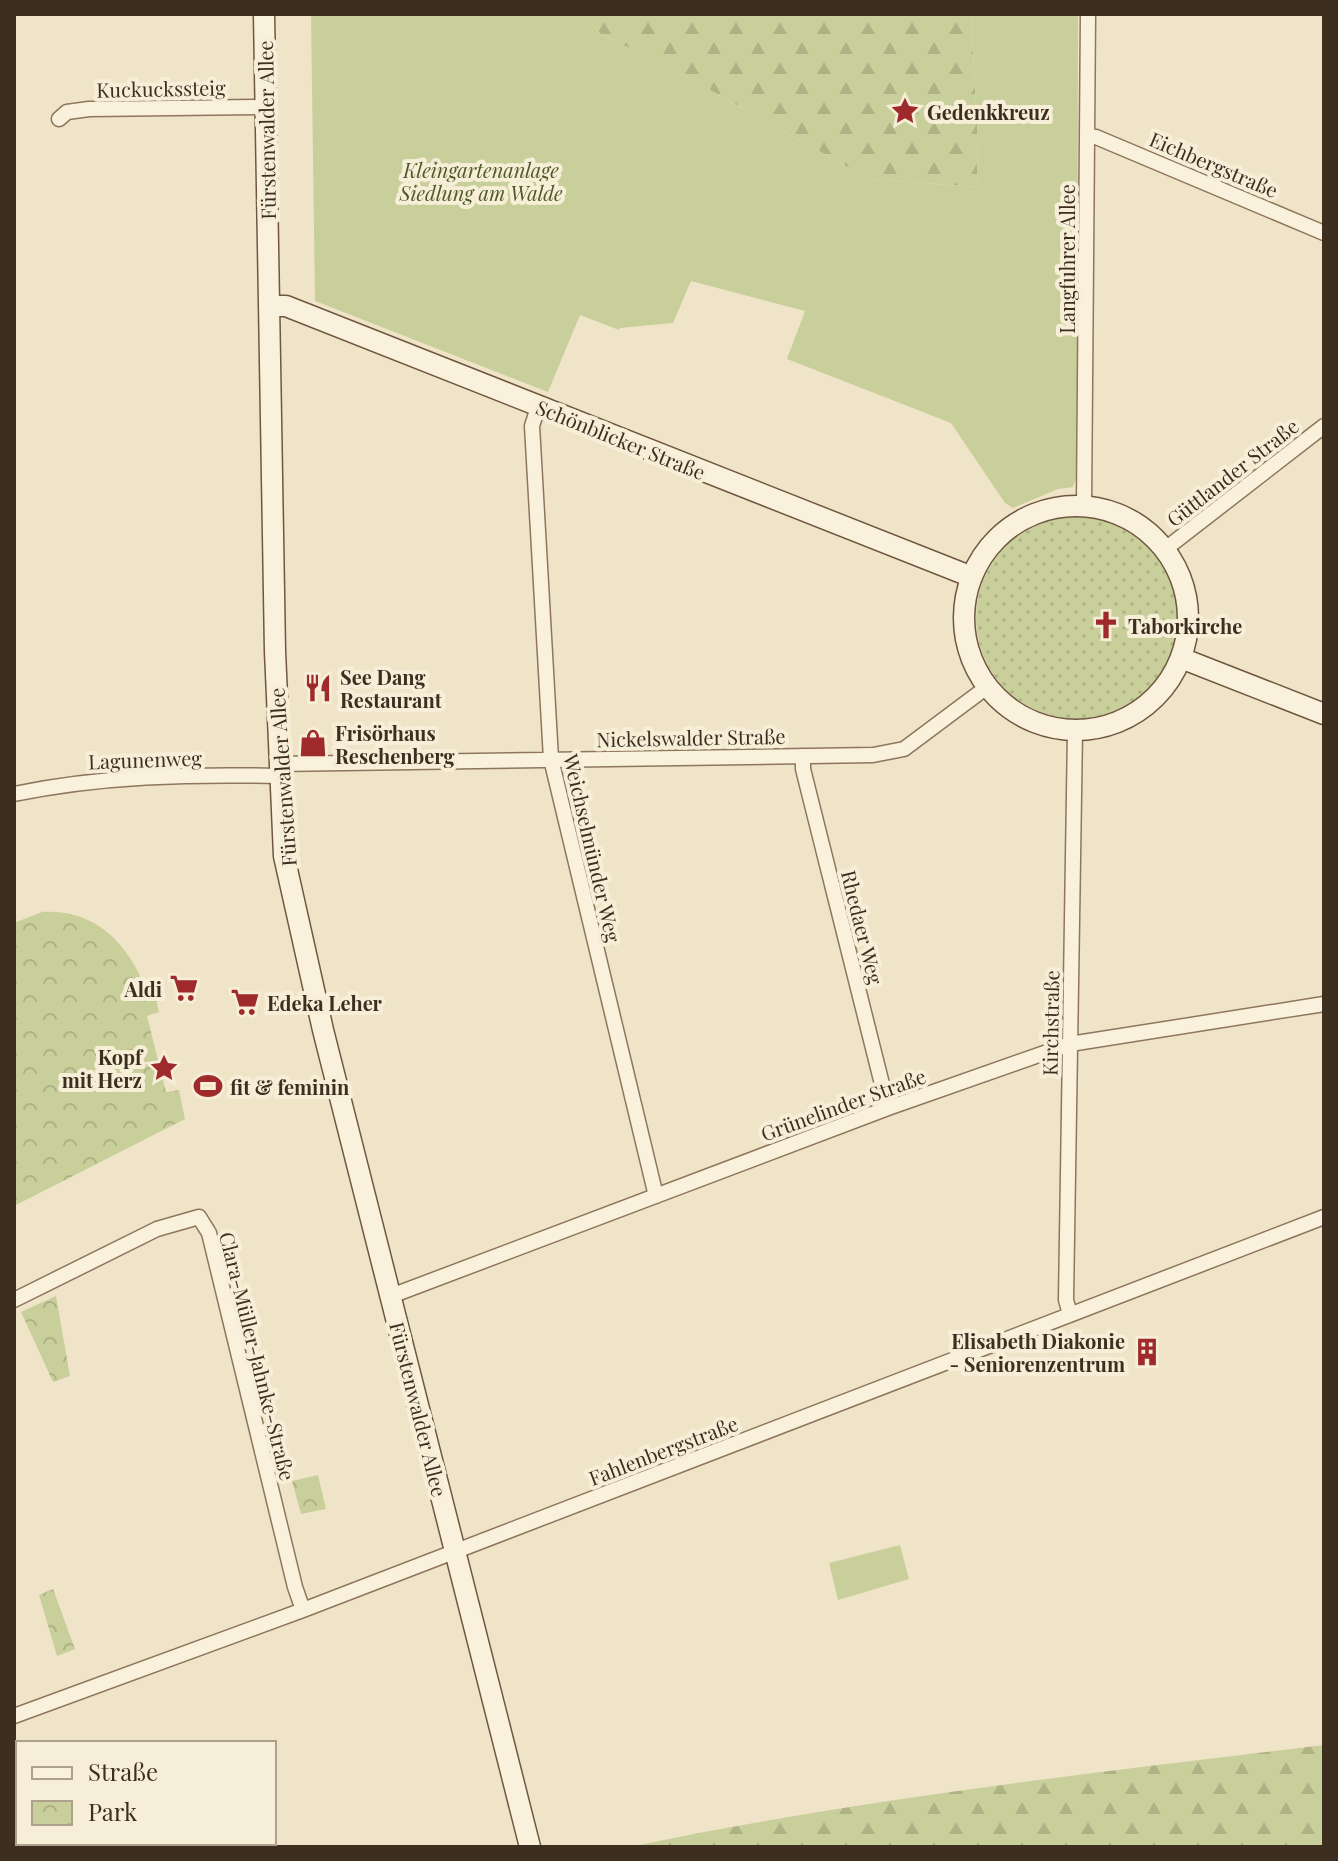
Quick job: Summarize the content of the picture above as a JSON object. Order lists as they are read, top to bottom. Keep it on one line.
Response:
{"streets":{"main road":["Fürstenwalder Allee","Schönblicker Straße"],"street":["Kuckuckssteig","Eichbergstraße","Langfuhrer Allee","Güttlander Straße","Nickelswalder Straße","Lagunenweg","Weichselmünder Weg","Rhedaer Weg","Kirchstraße","Grünelinder Straße","Clara-Müller-Jahnke-Straße","Fahlenbergstraße"]},"crossings":[["Kuckuckssteig","Fürstenwalder Allee"],["Fürstenwalder Allee","Schönblicker Straße"],["Fürstenwalder Allee","Nickelswalder Straße"],["Fürstenwalder Allee","Lagunenweg"],["Fürstenwalder Allee","Grünelinder Straße"],["Fürstenwalder Allee","Fahlenbergstraße"],["Eichbergstraße","Langfuhrer Allee"],["Langfuhrer Allee","Schönblicker Straße"],["Langfuhrer Allee","Güttlander Straße"],["Langfuhrer Allee","Nickelswalder Straße"],["Langfuhrer Allee","Kirchstraße"],["Schönblicker Straße","Güttlander Straße"],["Schönblicker Straße","Nickelswalder Straße"],["Schönblicker Straße","Weichselmünder Weg"],["Schönblicker Straße","Kirchstraße"],["Güttlander Straße","Nickelswalder Straße"],["Güttlander Straße","Kirchstraße"],["Nickelswalder Straße","Lagunenweg"],["Nickelswalder Straße","Weichselmünder Weg"],["Nickelswalder Straße","Rhedaer Weg"],["Nickelswalder Straße","Kirchstraße"],["Weichselmünder Weg","Grünelinder Straße"],["Rhedaer Weg","Grünelinder Straße"],["Kirchstraße","Grünelinder Straße"],["Kirchstraße","Fahlenbergstraße"],["Clara-Müller-Jahnke-Straße","Fahlenbergstraße"]],"parks":["Kleingartenanlage Siedlung am Walde"],"places":{"place":["Gedenkkreuz","Kopf mit Herz"],"church":["Taborkirche"],"restaurant":["See Dang Restaurant"],"shop":["Frisörhaus Reschenberg"],"supermarket":["Aldi","Edeka Leher"],"sports":["fit & feminin"],"building":["Elisabeth Diakonie - Seniorenzentrum"]},"legend":["Straße","Park"]}
